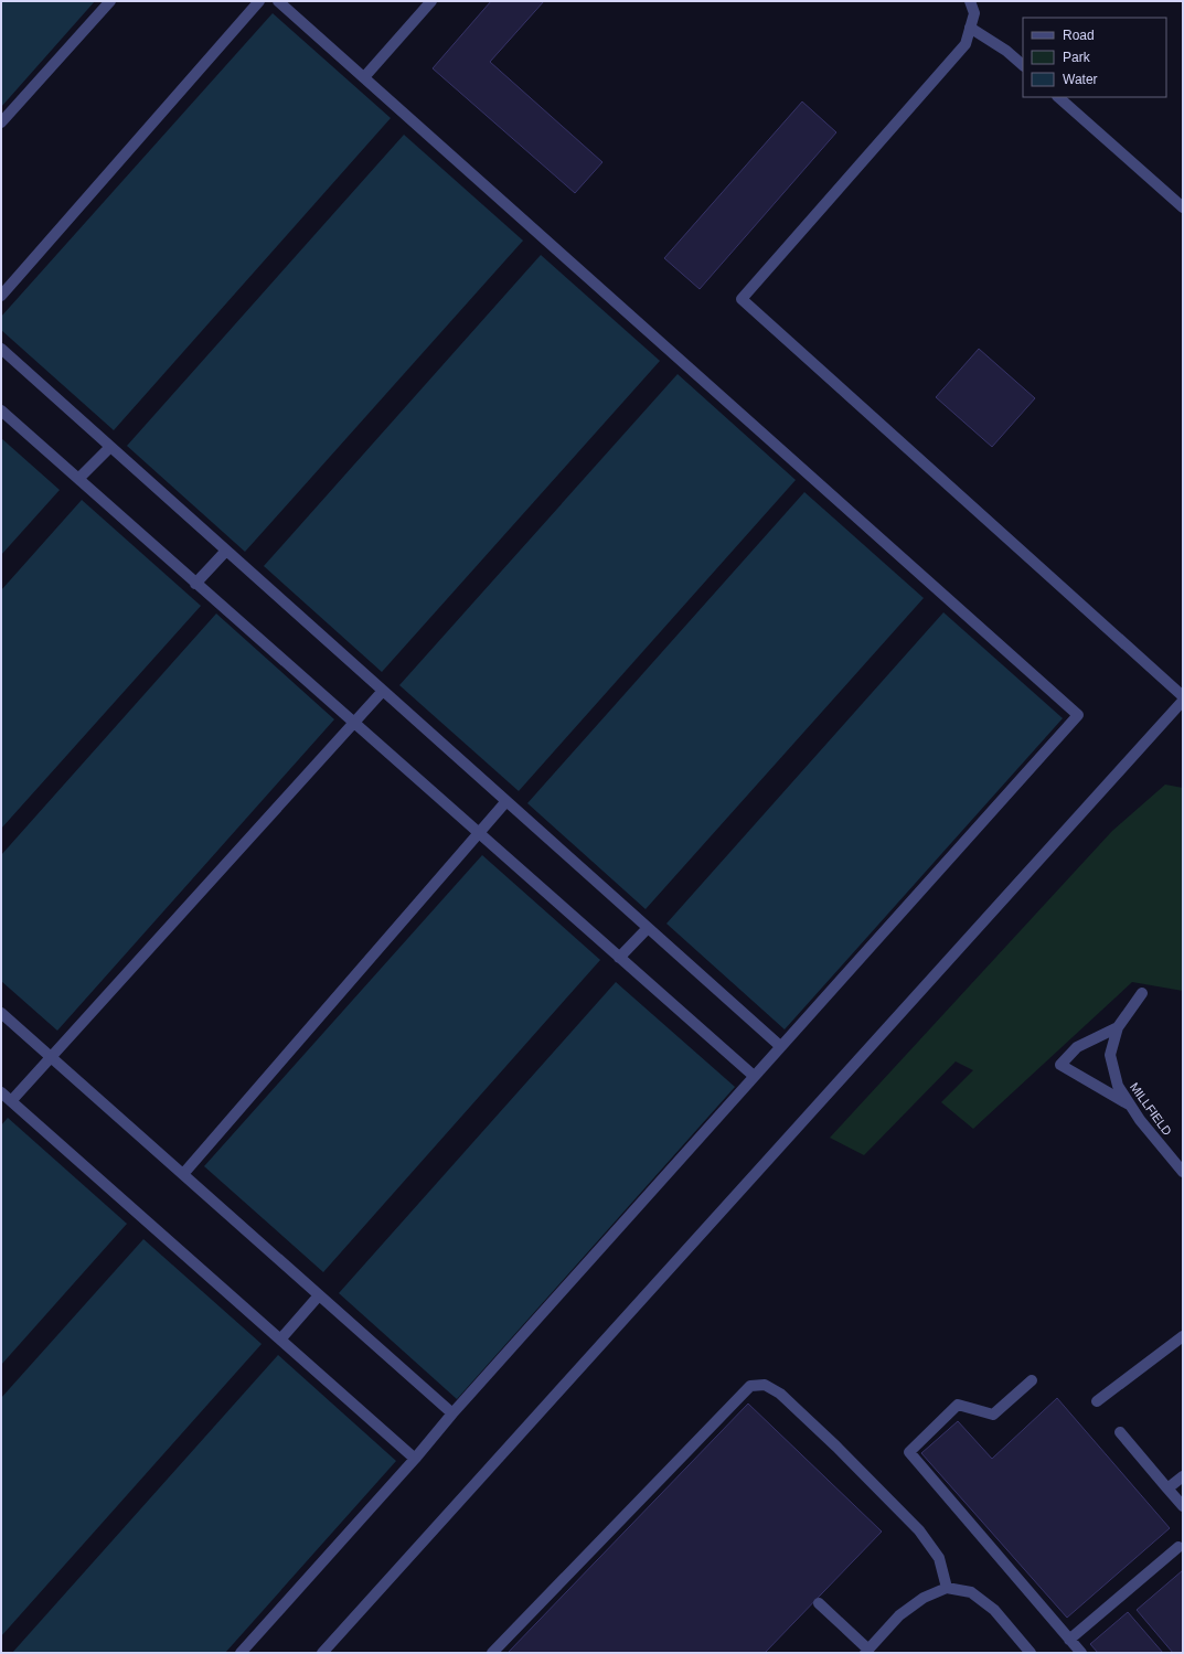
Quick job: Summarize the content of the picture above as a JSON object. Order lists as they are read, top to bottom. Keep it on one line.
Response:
{"streets":{"street":["MILLFIELD"]},"legend":["Road","Park","Water"]}
